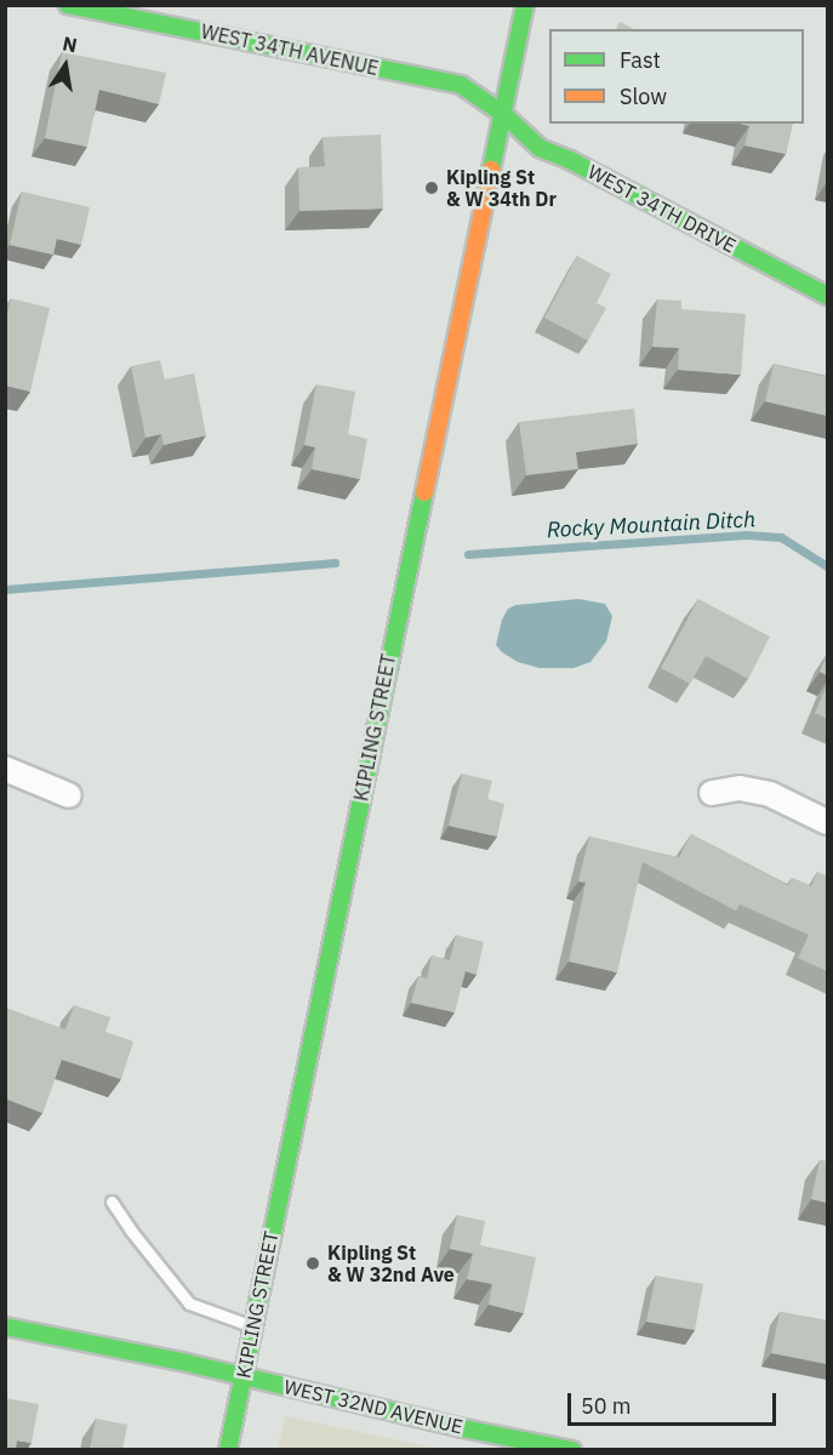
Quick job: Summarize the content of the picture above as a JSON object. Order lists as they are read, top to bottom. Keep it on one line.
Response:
{"streets":{"main road":["WEST 34TH AVENUE","WEST 34TH DRIVE","KIPLING STREET","WEST 32ND AVENUE"]},"crossings":[["WEST 34TH AVENUE","WEST 34TH DRIVE"],["WEST 34TH AVENUE","KIPLING STREET"],["WEST 34TH DRIVE","KIPLING STREET"],["KIPLING STREET","WEST 32ND AVENUE"]],"water":["Rocky Mountain Ditch"],"places":["Kipling St & W 34th Dr","Kipling St & W 32nd Ave"],"legend":["Fast","Slow"],"scale_bar":"50 m","north":"top"}
